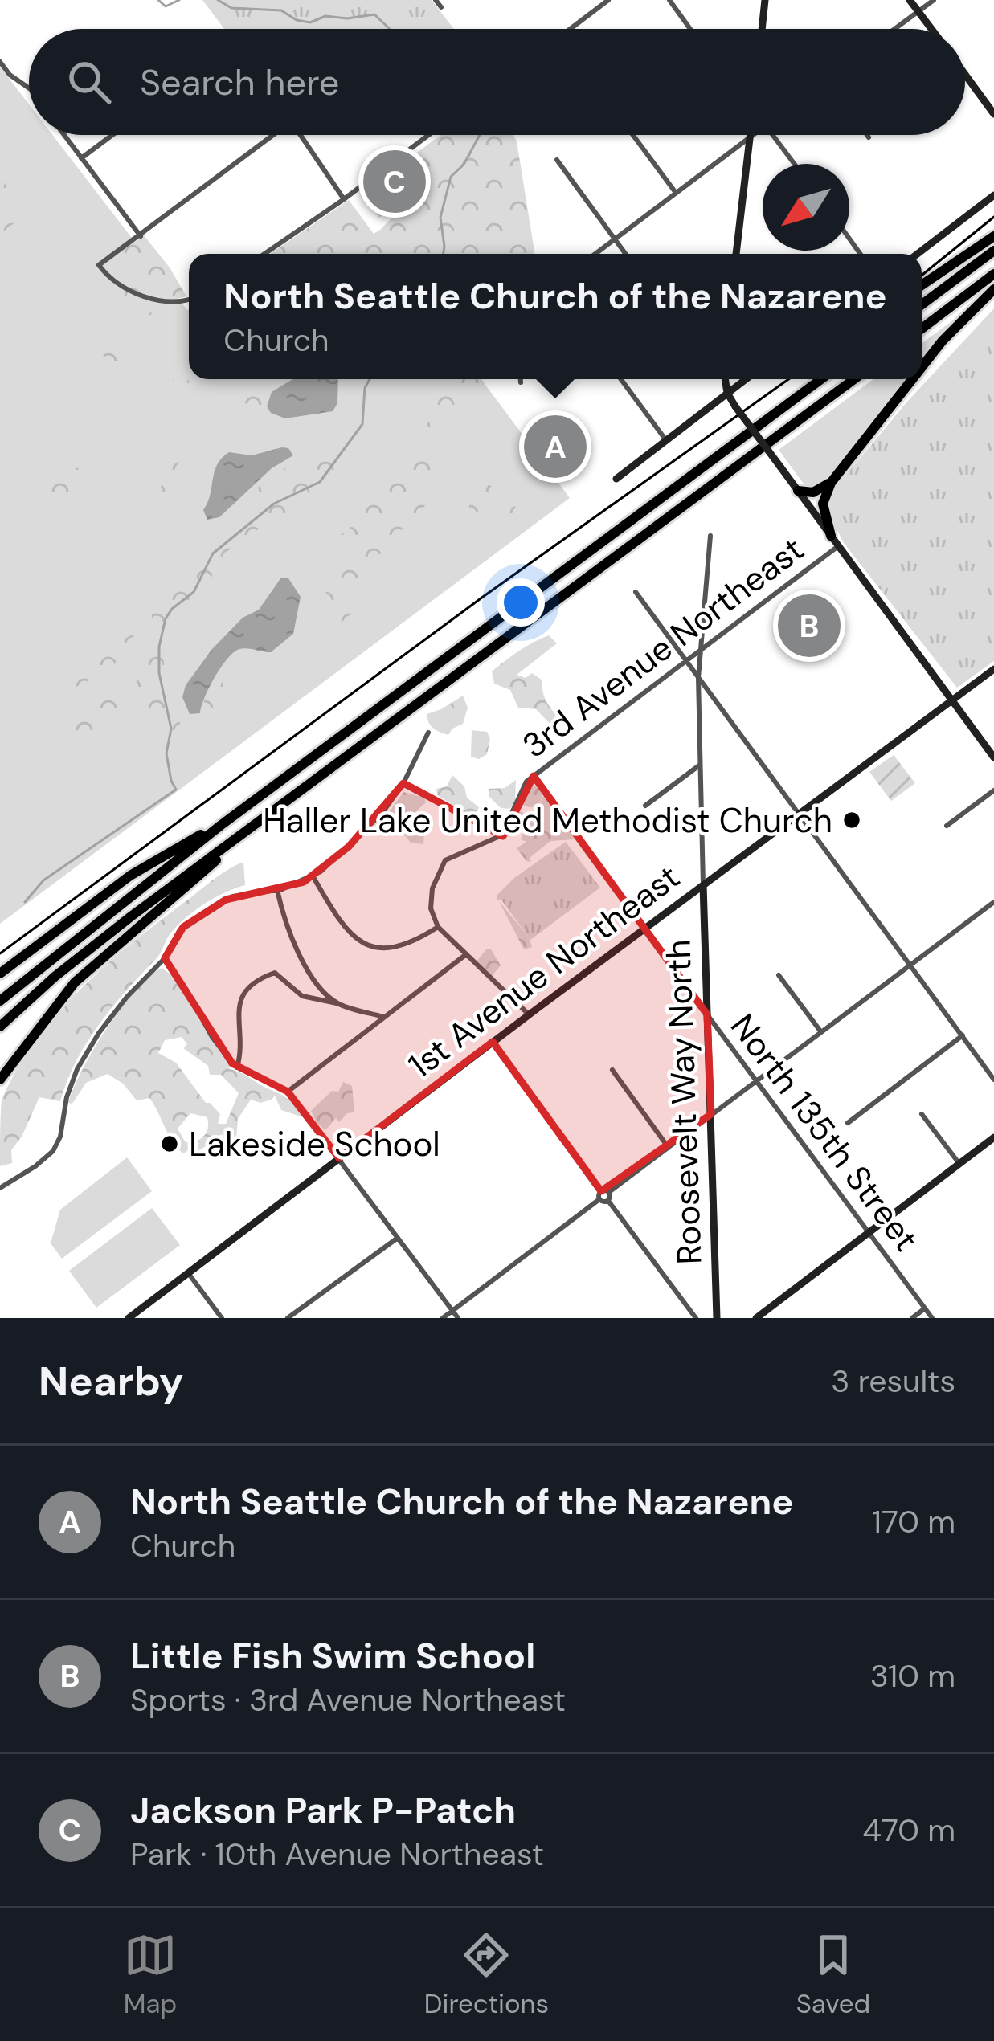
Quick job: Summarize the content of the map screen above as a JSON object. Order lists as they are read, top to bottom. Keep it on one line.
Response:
{"streets":{"street":["3rd Avenue Northeast","1st Avenue Northeast","Roosevelt Way North","North 135th Street"]},"crossings":[["3rd Avenue Northeast","North 135th Street"],["1st Avenue Northeast","Roosevelt Way North"],["1st Avenue Northeast","North 135th Street"],["Roosevelt Way North","North 135th Street"]],"places":["Haller Lake United Methodist Church","Lakeside School"],"north":"bottom left","page":{"search":"Search here","pins":["C","A","B"],"popup":["North Seattle Church of the Nazarene","Church"],"heading":["Nearby","3 results"],"list":[{"mark":"A","name":"North Seattle Church of the Nazarene","note":"Church","value":"170 m"},{"mark":"B","name":"Little Fish Swim School","note":"Sports · 3rd Avenue Northeast","value":"310 m"},{"mark":"C","name":"Jackson Park P-Patch","note":"Park · 10th Avenue Northeast","value":"470 m"}],"nav":["Map","Directions","Saved"]}}
